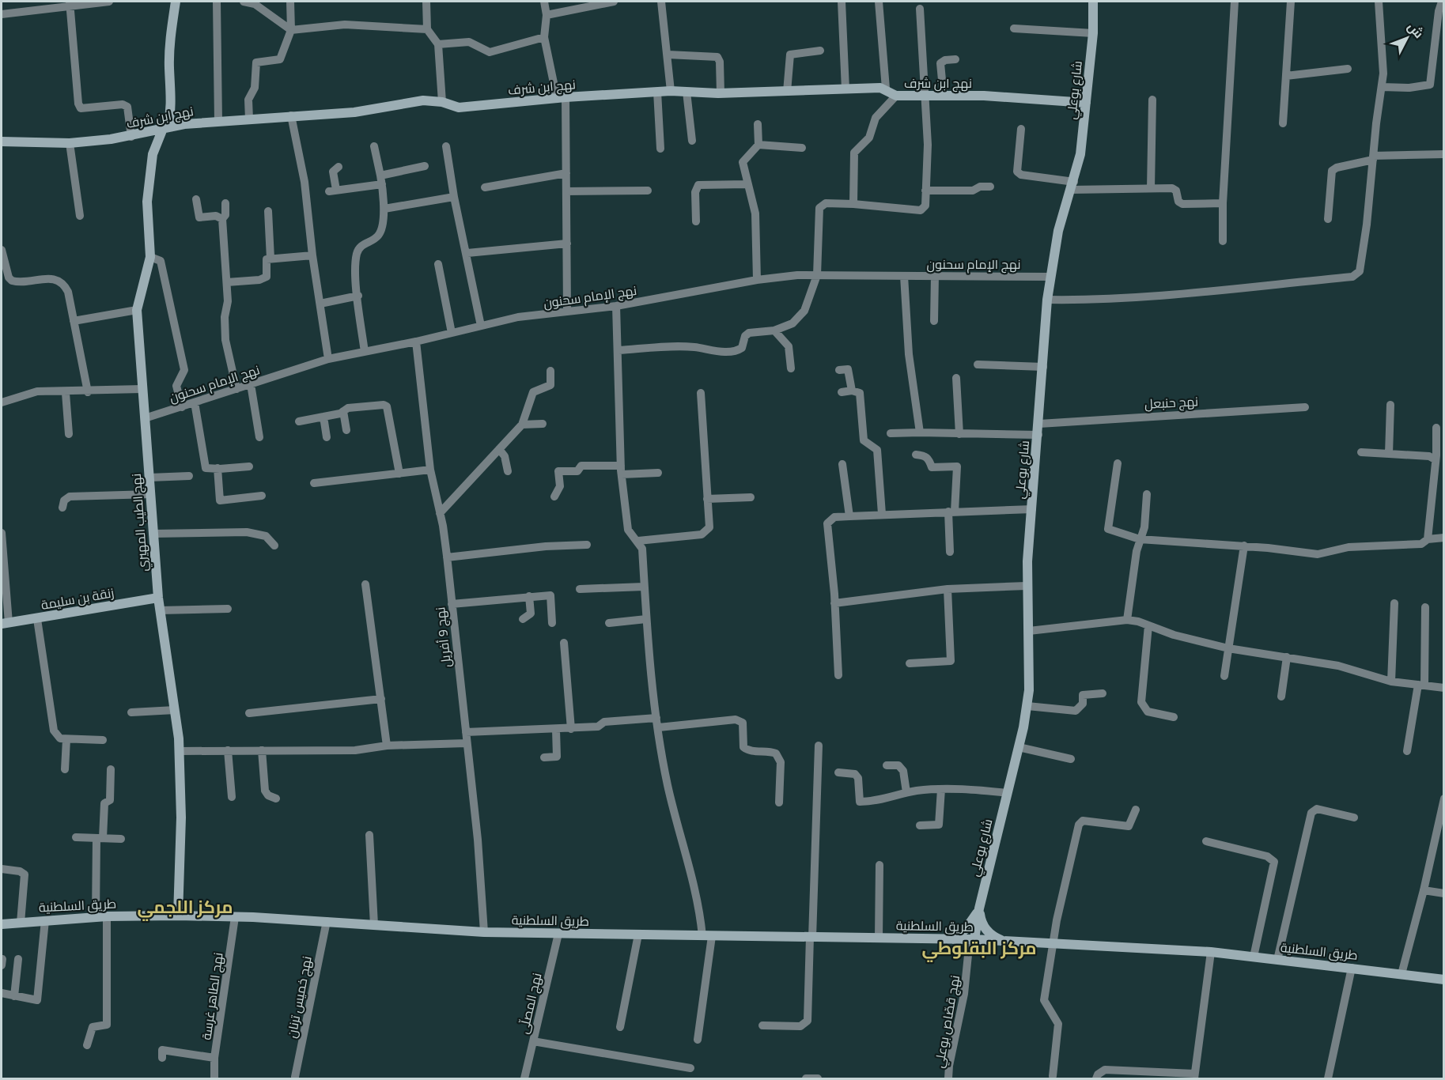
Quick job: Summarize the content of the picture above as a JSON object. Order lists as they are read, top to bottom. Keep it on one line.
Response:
{"streets":{"street":["نهج ابن شرف","شارع بوعلي","نهج الإمام سحنون","نهج حنبعل","نهج الطيب المهيري","زنقة بن سليمة","نهج 9 أفريل","طريق السلطنية","نهج الطاهر غرسة","نهج خميس ترنان","نهج المصلّى","نهج قصّاص بوعلي"]},"crossings":[["نهج ابن شرف","شارع بوعلي"],["نهج ابن شرف","نهج الطيب المهيري"],["شارع بوعلي","نهج الإمام سحنون"],["شارع بوعلي","نهج حنبعل"],["شارع بوعلي","طريق السلطنية"],["شارع بوعلي","نهج قصّاص بوعلي"],["نهج الإمام سحنون","نهج الطيب المهيري"],["نهج الإمام سحنون","نهج 9 أفريل"],["نهج الطيب المهيري","زنقة بن سليمة"],["نهج الطيب المهيري","طريق السلطنية"],["نهج 9 أفريل","طريق السلطنية"],["طريق السلطنية","نهج الطاهر غرسة"],["طريق السلطنية","نهج خميس ترنان"],["طريق السلطنية","نهج المصلّى"],["طريق السلطنية","نهج قصّاص بوعلي"]],"districts":["مركز اللجمي","مركز البقلوطي"],"north":"top right"}
